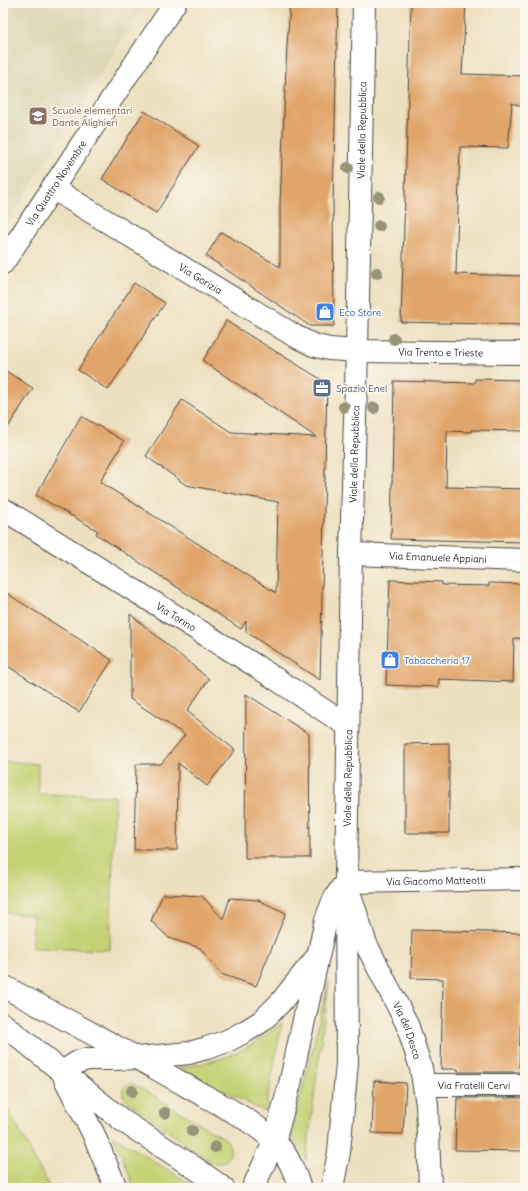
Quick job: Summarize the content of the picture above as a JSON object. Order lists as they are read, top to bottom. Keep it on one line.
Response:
{"streets":{"street":["Viale della Repubblica","Via Quattro Novembre","Via Gorizia","Via Trento e Trieste","Via Emanuele Appiani","Via Torino","Via Giacomo Matteotti","Via del Desco","Via Fratelli Cervi"]},"crossings":[["Viale della Repubblica","Via Gorizia"],["Viale della Repubblica","Via Trento e Trieste"],["Viale della Repubblica","Via Emanuele Appiani"],["Viale della Repubblica","Via Torino"],["Viale della Repubblica","Via Giacomo Matteotti"],["Viale della Repubblica","Via del Desco"],["Via Quattro Novembre","Via Gorizia"],["Via Gorizia","Via Trento e Trieste"],["Via Giacomo Matteotti","Via del Desco"],["Via del Desco","Via Fratelli Cervi"]],"places":{"school or university":["Scuole elementari Dante Alighieri"],"shop":["Eco Store","Tabaccheria 17"],"office":["Spazio Enel"]}}
